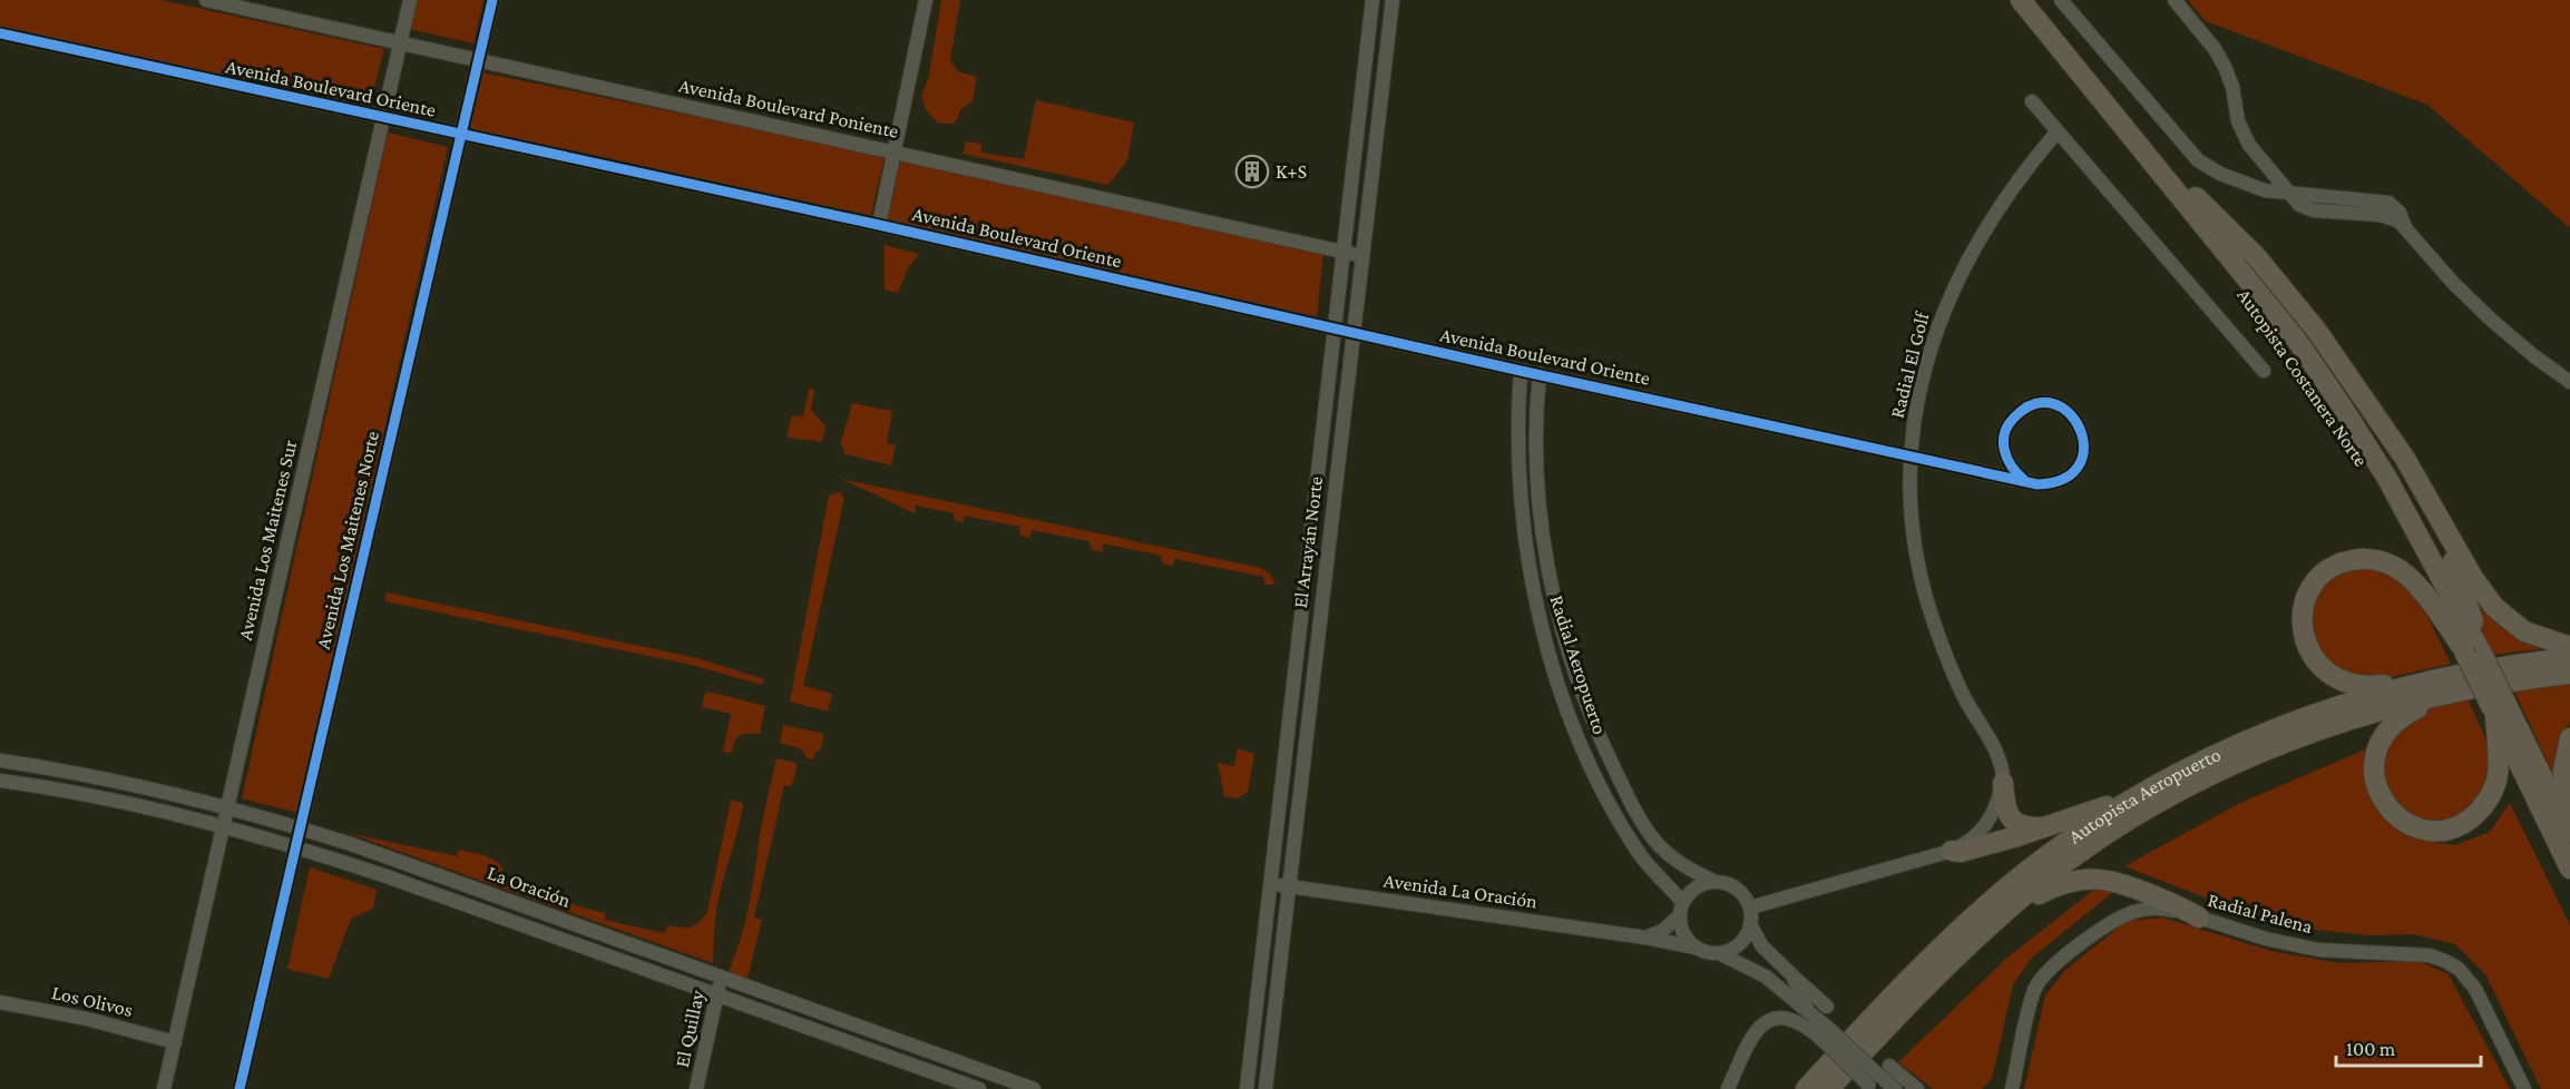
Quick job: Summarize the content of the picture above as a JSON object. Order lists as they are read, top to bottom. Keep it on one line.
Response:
{"streets":{"highway":["Autopista Costanera Norte","Autopista Aeropuerto"],"street":["Avenida Boulevard Oriente","Avenida Boulevard Poniente","Radial El Golf","Avenida Los Maitenes Sur","Avenida Los Maitenes Norte","El Arrayán Norte","Radial Aeropuerto","La Oración","Avenida La Oración","Radial Palena","Los Olivos","El Quillay"]},"crossings":[["Avenida Boulevard Oriente","Radial El Golf"],["Avenida Boulevard Oriente","Avenida Los Maitenes Sur"],["Avenida Boulevard Oriente","Avenida Los Maitenes Norte"],["Avenida Boulevard Oriente","El Arrayán Norte"],["Avenida Boulevard Oriente","Radial Aeropuerto"],["Avenida Boulevard Poniente","Avenida Los Maitenes Sur"],["Avenida Boulevard Poniente","Avenida Los Maitenes Norte"],["Avenida Boulevard Poniente","El Arrayán Norte"],["Avenida Los Maitenes Sur","La Oración"],["Avenida Los Maitenes Sur","Los Olivos"],["Avenida Los Maitenes Norte","La Oración"],["El Arrayán Norte","Avenida La Oración"],["Radial Aeropuerto","Avenida La Oración"],["La Oración","El Quillay"]],"places":{"building":["K+S"]},"scale_bar":"100 m"}
